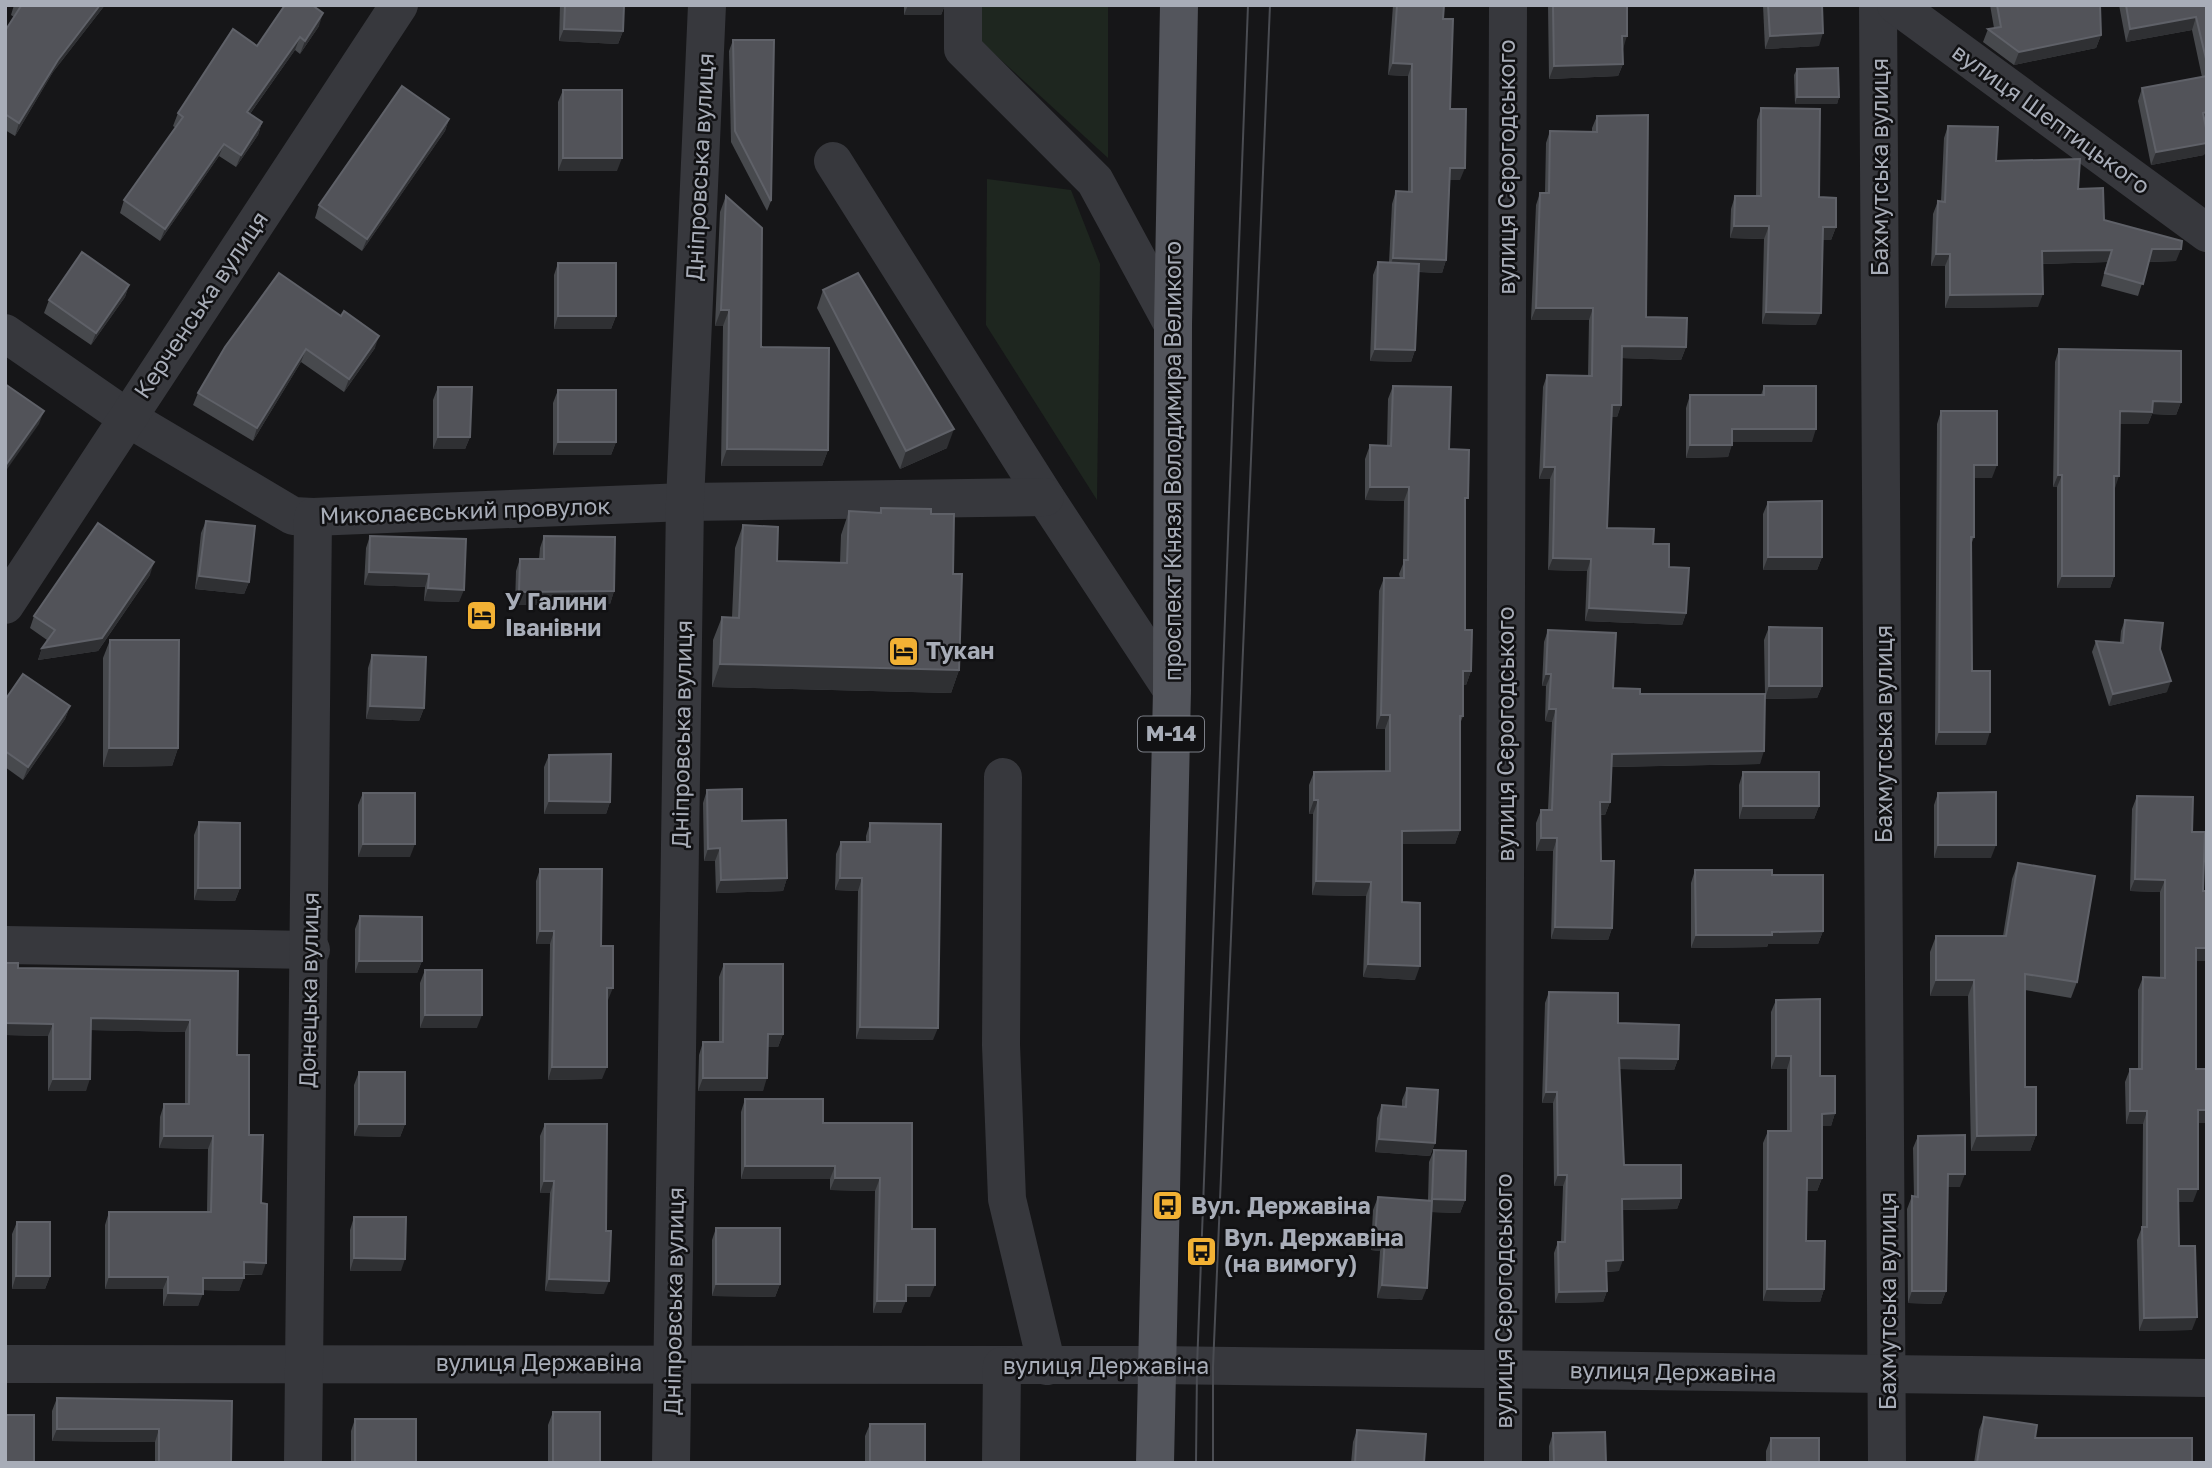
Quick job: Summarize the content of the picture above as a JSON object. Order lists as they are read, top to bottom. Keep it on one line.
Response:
{"streets":{"main road":["проспект Князя Володимира Великого","М-14"],"street":["вулиця Шептицького","Дніпровська вулиця","вулиця Сєрогодського","Бахмутська вулиця","Керченська вулиця","Миколаєвський провулок","Донецька вулиця","вулиця Державіна"]},"crossings":[["Дніпровська вулиця","Миколаєвський провулок"],["Дніпровська вулиця","вулиця Державіна"],["вулиця Сєрогодського","вулиця Державіна"],["Бахмутська вулиця","вулиця Державіна"],["Керченська вулиця","Миколаєвський провулок"],["проспект Князя Володимира Великого","вулиця Державіна"],["Миколаєвський провулок","Донецька вулиця"],["Донецька вулиця","вулиця Державіна"]],"places":{"hotel":["У Галини Іванівни","Тукан"],"bus stop":["Вул. Державіна","Вул. Державіна (на вимогу)"]}}
